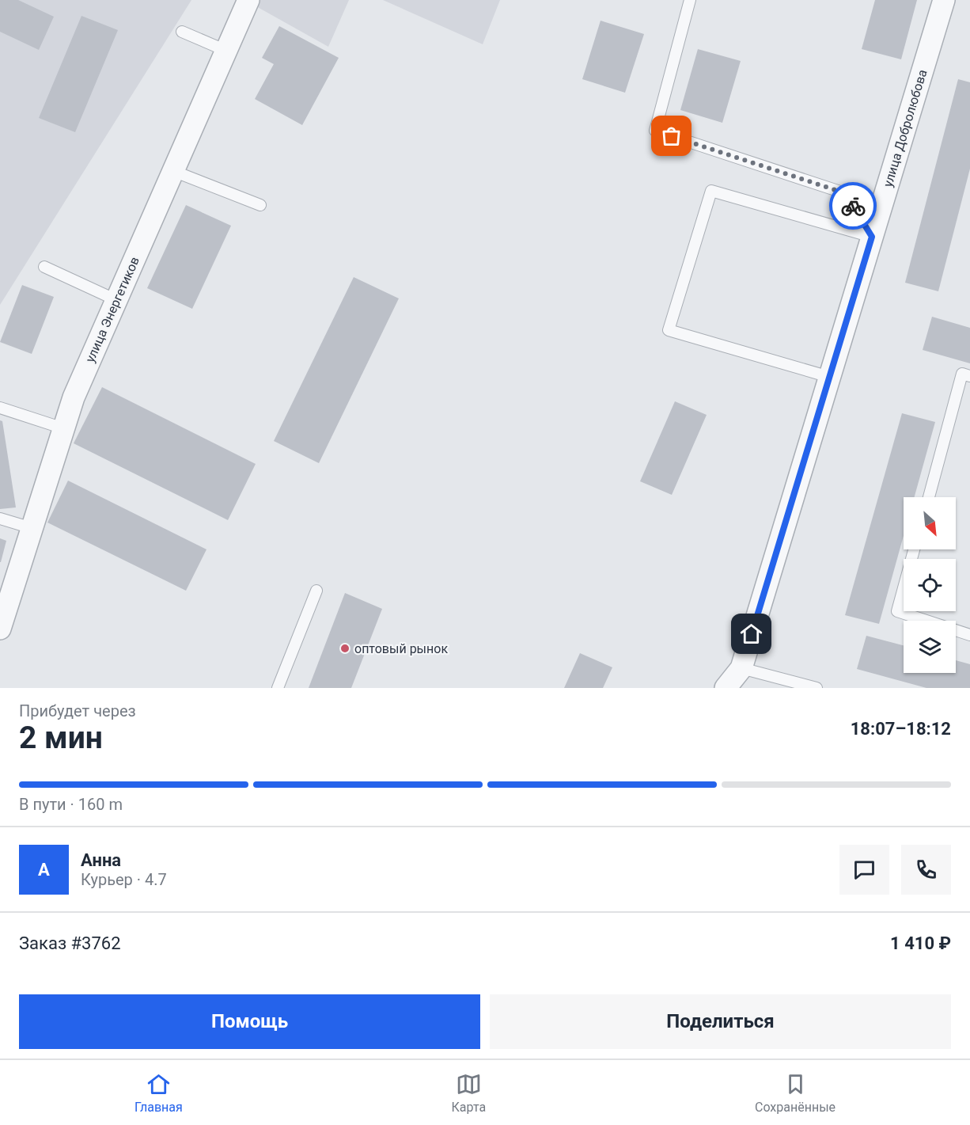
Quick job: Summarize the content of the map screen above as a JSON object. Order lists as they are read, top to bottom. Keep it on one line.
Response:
{"streets":{"street":["улица Добролюбова","улица Энергетиков"]},"places":["оптовый рынок"],"north":"bottom right","page":{"heading":["2 мин","Прибудет через","18:07–18:12"],"panel":["Анна","Курьер · 4.7","Заказ #3762","1 410 ₽"],"bar":"В пути · 160 m","round":"А","buttons":["Помощь","Поделиться"],"tabs":["Главная","Карта","Сохранённые"]}}
